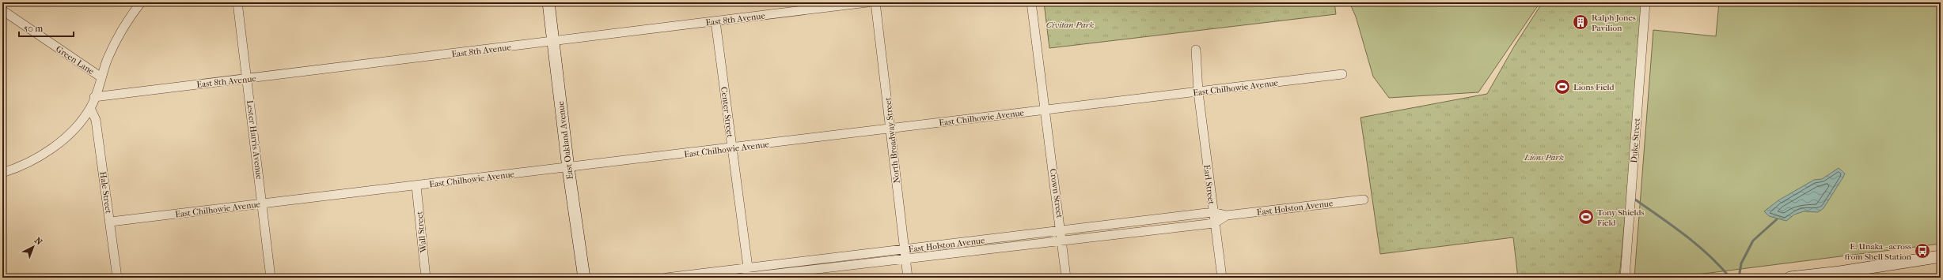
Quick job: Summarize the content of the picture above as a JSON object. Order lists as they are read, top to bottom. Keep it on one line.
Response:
{"streets":{"main road":["East Oakland Avenue"],"street":["East 8th Avenue","Green Lane","East Chilhowie Avenue","Center Street","Lester Harris Avenue","North Broadway Street","Duke Street","Earl Street","Hale Street","Crown Street","East Holston Avenue","Wall Street"]},"crossings":[["East 8th Avenue","Center Street"],["East 8th Avenue","Lester Harris Avenue"],["East 8th Avenue","East Oakland Avenue"],["East Chilhowie Avenue","Center Street"],["East Chilhowie Avenue","Lester Harris Avenue"],["East Chilhowie Avenue","East Oakland Avenue"],["East Chilhowie Avenue","North Broadway Street"],["East Chilhowie Avenue","Earl Street"],["East Chilhowie Avenue","Hale Street"],["East Chilhowie Avenue","Crown Street"],["East Chilhowie Avenue","Wall Street"],["Center Street","East Holston Avenue"],["North Broadway Street","East Holston Avenue"],["Earl Street","East Holston Avenue"],["Crown Street","East Holston Avenue"]],"parks":["Civitan Park","Lions Park"],"places":{"building":["Ralph Jones Pavilion"],"sports":["Lions Field","Tony Shields Field"],"bus stop":["E. Unaka - across from Shell Station"]},"scale_bar":"50 m","north":"top right"}
